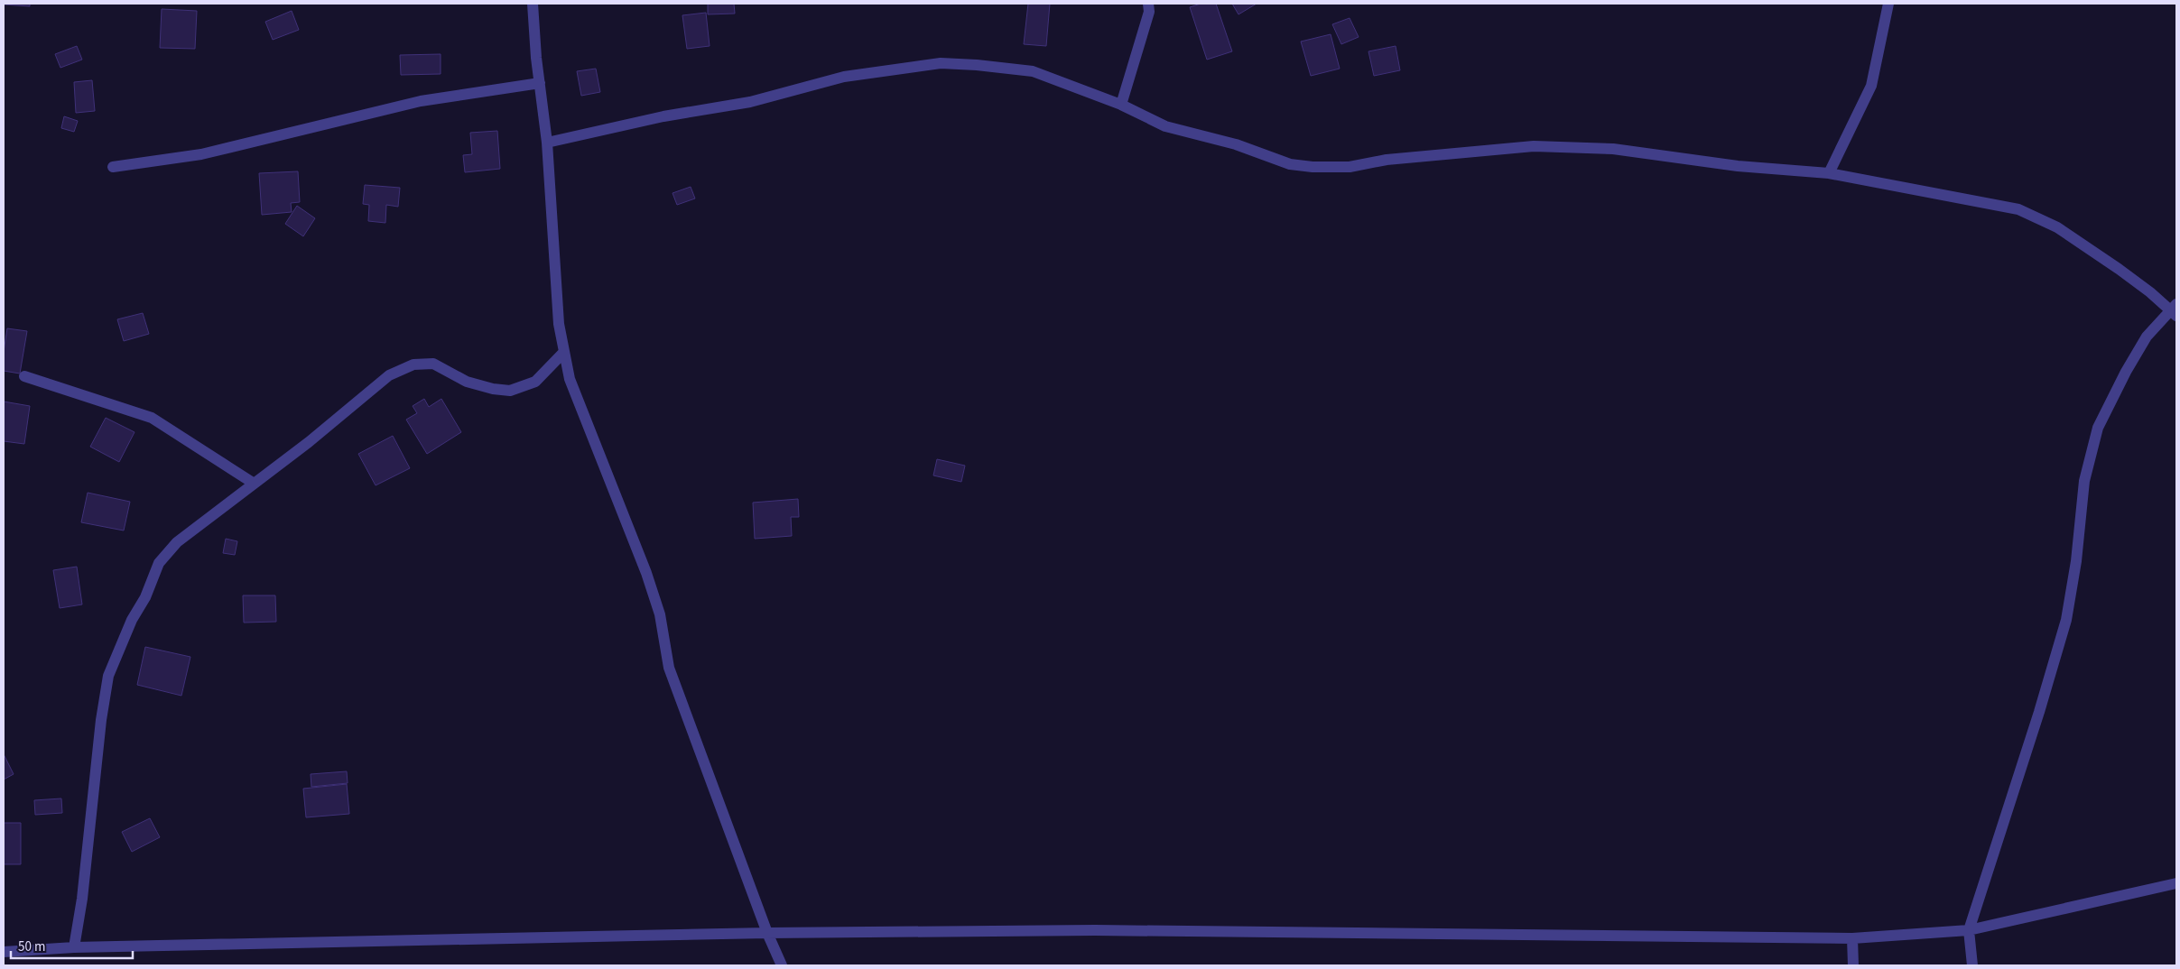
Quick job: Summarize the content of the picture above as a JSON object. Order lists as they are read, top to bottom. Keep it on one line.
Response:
{"scale_bar":"50 m"}
